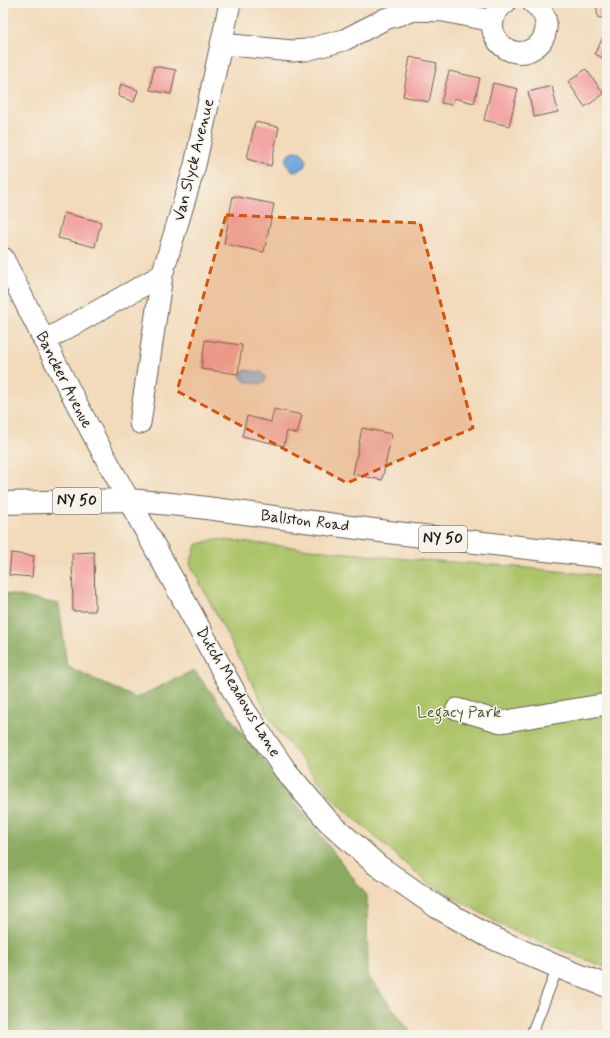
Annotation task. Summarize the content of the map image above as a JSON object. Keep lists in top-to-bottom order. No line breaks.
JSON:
{"streets":{"street":["Van Slyck Avenue","Bancker Avenue","NY 50","Ballston Road","Dutch Meadows Lane"]},"crossings":[["Bancker Avenue","Ballston Road"],["Bancker Avenue","Dutch Meadows Lane"],["Ballston Road","Dutch Meadows Lane"]],"parks":["Legacy Park"]}
